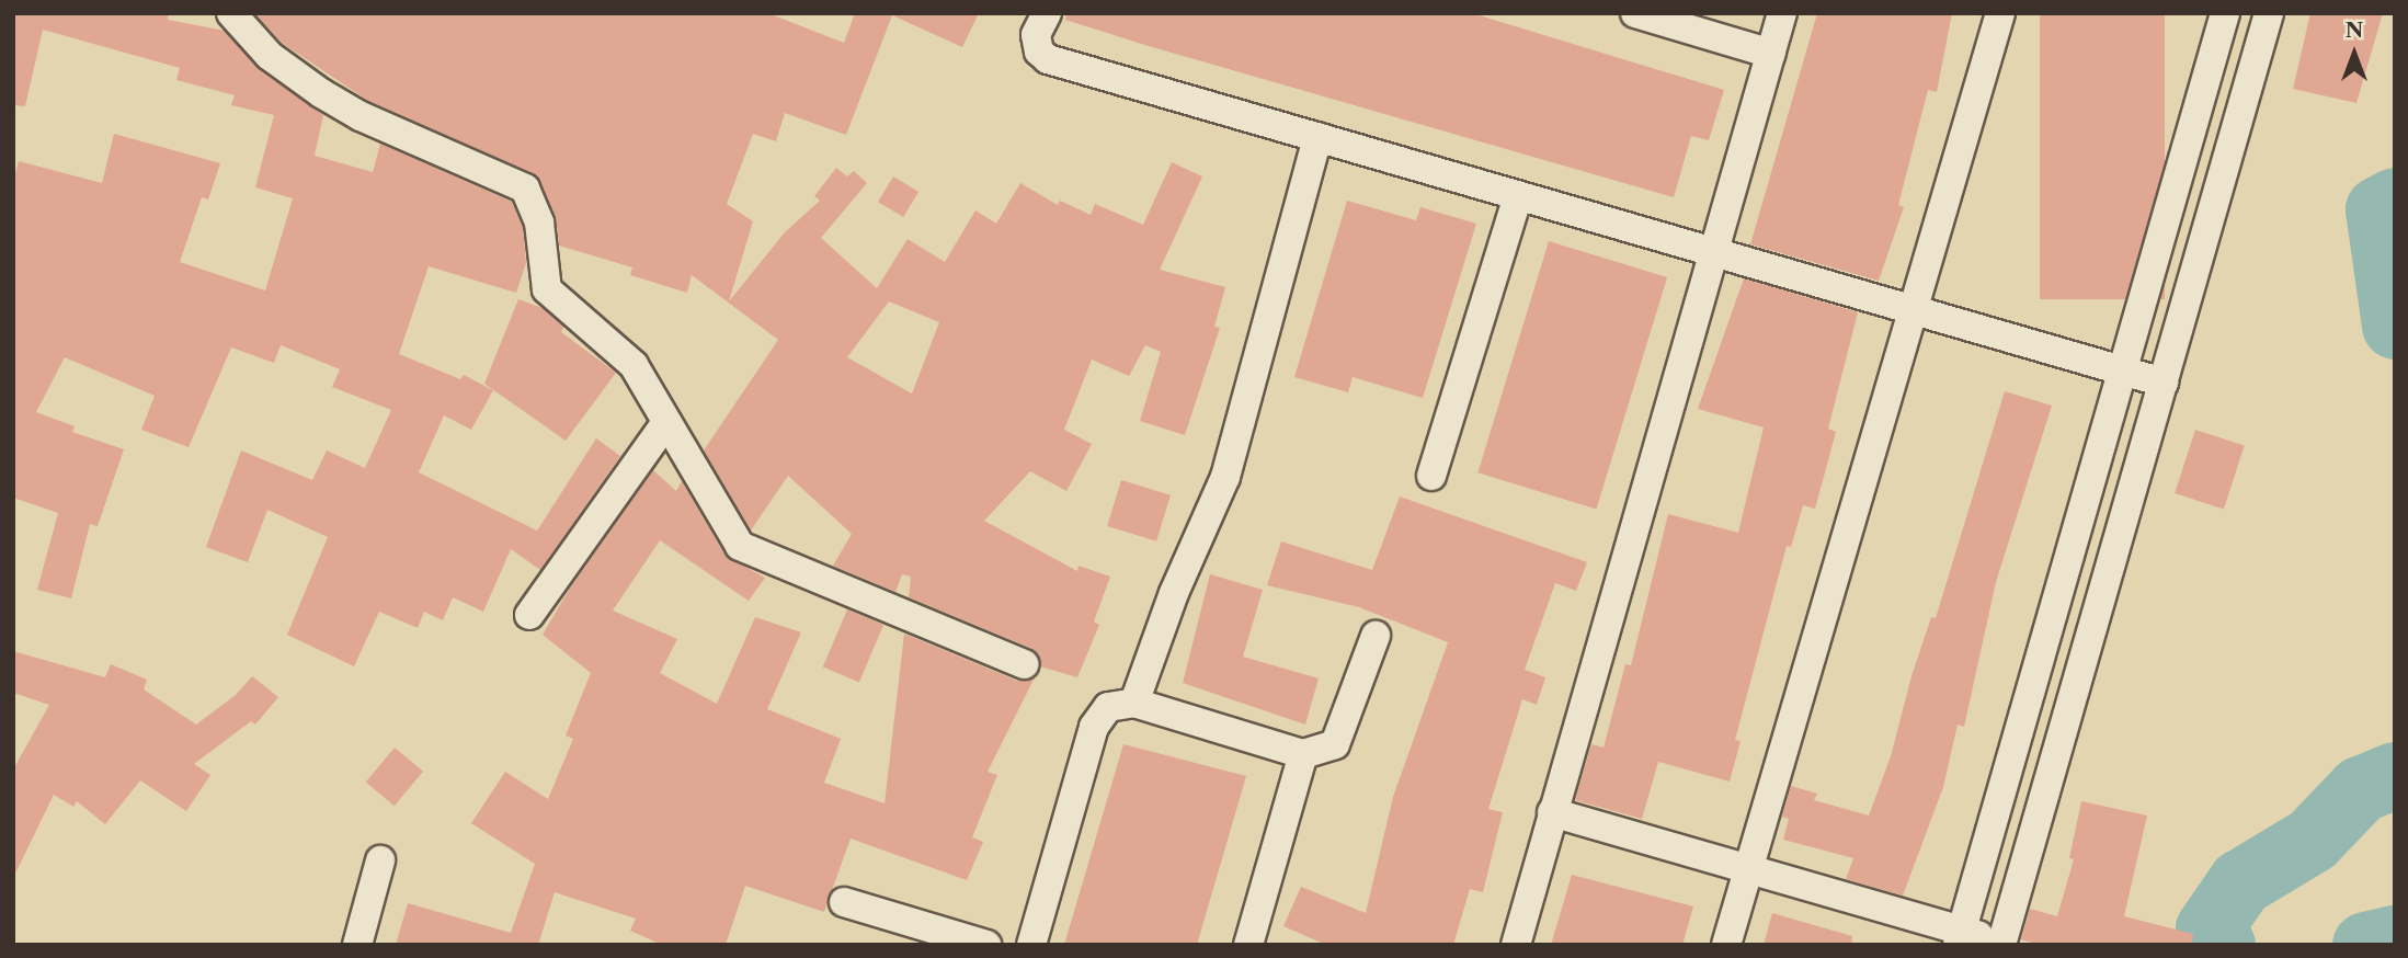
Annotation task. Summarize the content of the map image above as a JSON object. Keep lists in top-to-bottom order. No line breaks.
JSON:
{"north":"top"}
